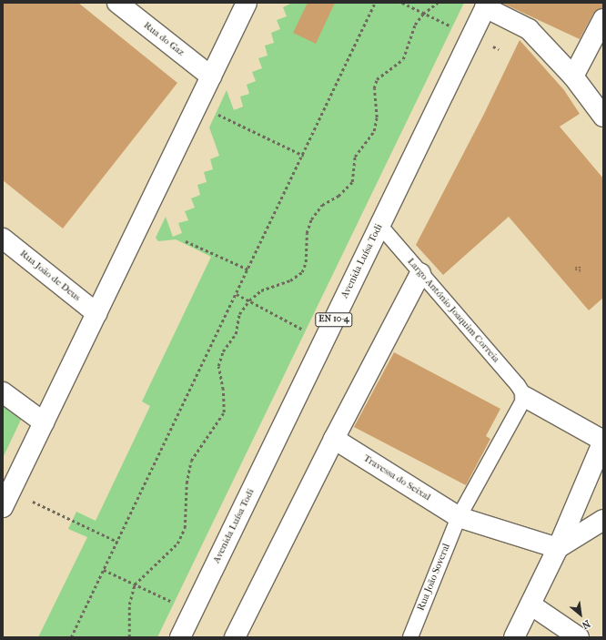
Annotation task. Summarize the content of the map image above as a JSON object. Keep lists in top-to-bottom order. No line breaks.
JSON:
{"streets":{"street":["Rua do Gaz","Avenida Luísa Todi","Rua João de Deus","Largo António Joaquim Correia","EN 10-4","Travessa do Seixal"],"lane":["Rua João Soveral"]},"crossings":[["Avenida Luísa Todi","Largo António Joaquim Correia"],["Travessa do Seixal","Rua João Soveral"]],"house_numbers":["13"],"north":"bottom right"}
